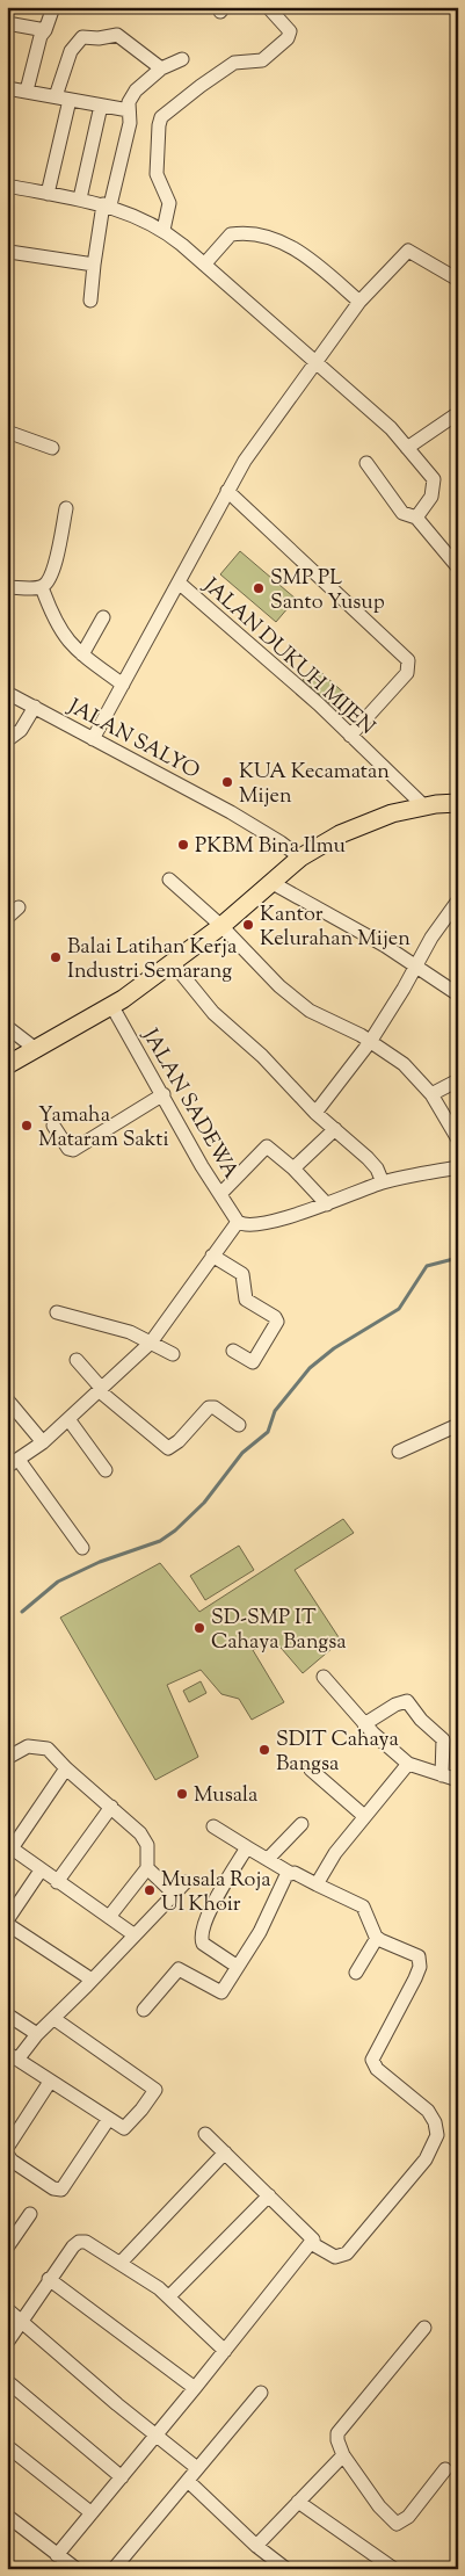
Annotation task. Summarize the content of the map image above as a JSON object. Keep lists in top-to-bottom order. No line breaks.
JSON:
{"streets":{"street":["JALAN DUKUH MIJEN","JALAN SALYO","JALAN SADEWA"]},"crossings":[["JALAN DUKUH MIJEN","JALAN SALYO"]],"places":["SMP PL Santo Yusup","KUA Kecamatan Mijen","PKBM Bina Ilmu","Kantor Kelurahan Mijen","Balai Latihan Kerja Industri Semarang","Yamaha Mataram Sakti","SD-SMP IT Cahaya Bangsa","SDIT Cahaya Bangsa","Musala","Musala Roja Ul Khoir"]}
